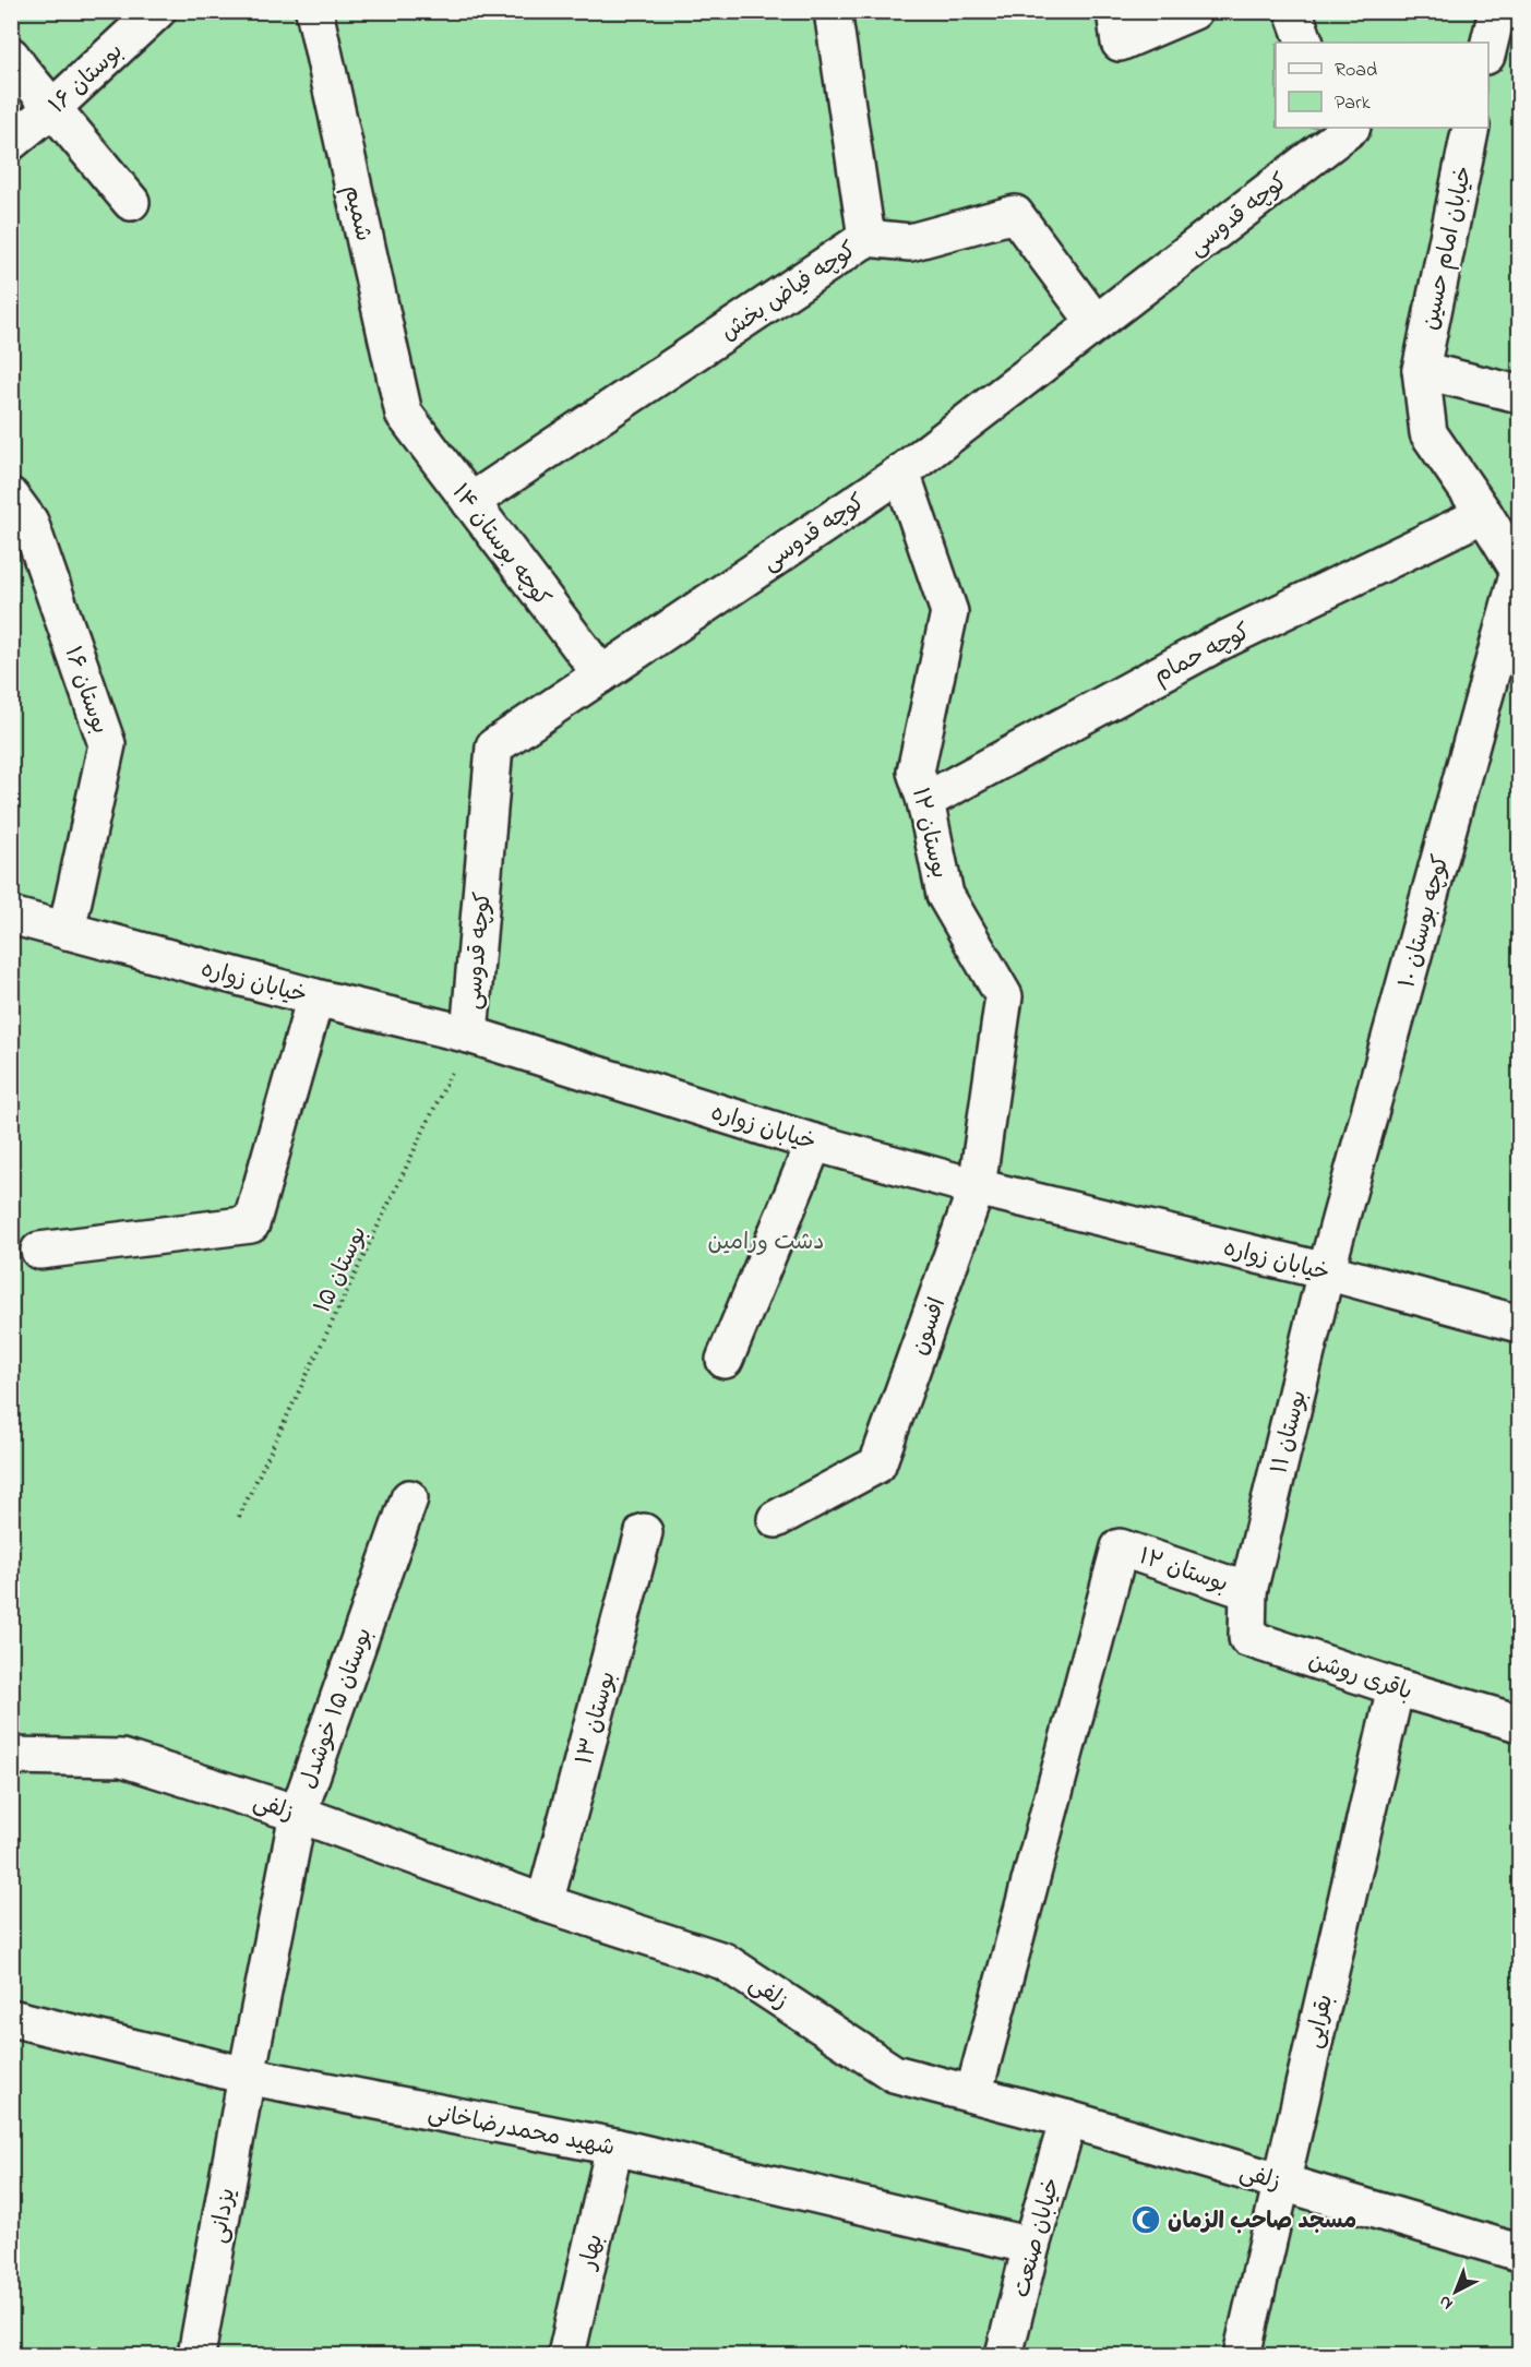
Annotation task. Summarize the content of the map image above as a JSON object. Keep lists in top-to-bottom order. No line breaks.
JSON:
{"streets":{"street":["بوستان ۱۶","شمیم","کوچه قدوسی","خیابان امام حسین","کوچه فیاض بخش","کوچه بوستان ۱۴","کوچه حمام","بوستان ۱۲","کوچه بوستان ۱۰","خیابان زواره","افسون","بوستان ۱۱","باقری روشن","بوستان ۱۵ خوشدل","بوستان ۱۳","زلفی","بقرایی","شهید محمدرضاخانی","یزدانی","خیابان صنعت","بهار"],"path":["بوستان ۱۵"]},"crossings":[["بوستان ۱۶","خیابان زواره"],["شمیم","کوچه بوستان ۱۴"],["کوچه قدوسی","کوچه فیاض بخش"],["کوچه قدوسی","کوچه بوستان ۱۴"],["کوچه قدوسی","بوستان ۱۲"],["کوچه قدوسی","خیابان زواره"],["کوچه قدوسی","بوستان ۱۵"],["خیابان امام حسین","کوچه بوستان ۱۰"],["کوچه فیاض بخش","کوچه بوستان ۱۴"],["کوچه حمام","بوستان ۱۲"],["کوچه حمام","کوچه بوستان ۱۰"],["بوستان ۱۲","خیابان زواره"],["بوستان ۱۲","افسون"],["بوستان ۱۲","بوستان ۱۱"],["بوستان ۱۲","باقری روشن"],["بوستان ۱۲","زلفی"],["کوچه بوستان ۱۰","خیابان زواره"],["کوچه بوستان ۱۰","بوستان ۱۱"],["خیابان زواره","بوستان ۱۵"],["خیابان زواره","افسون"],["خیابان زواره","بوستان ۱۱"],["بوستان ۱۱","باقری روشن"],["باقری روشن","بقرایی"],["بوستان ۱۵ خوشدل","زلفی"],["بوستان ۱۵ خوشدل","شهید محمدرضاخانی"],["بوستان ۱۵ خوشدل","یزدانی"],["بوستان ۱۳","زلفی"],["زلفی","بقرایی"],["زلفی","خیابان صنعت"],["شهید محمدرضاخانی","یزدانی"],["شهید محمدرضاخانی","خیابان صنعت"],["شهید محمدرضاخانی","بهار"]],"parks":["دشت ورامین"],"places":{"mosque":["مسجد صاحب الزمان"]},"legend":["Road","Park"],"north":"bottom left"}
